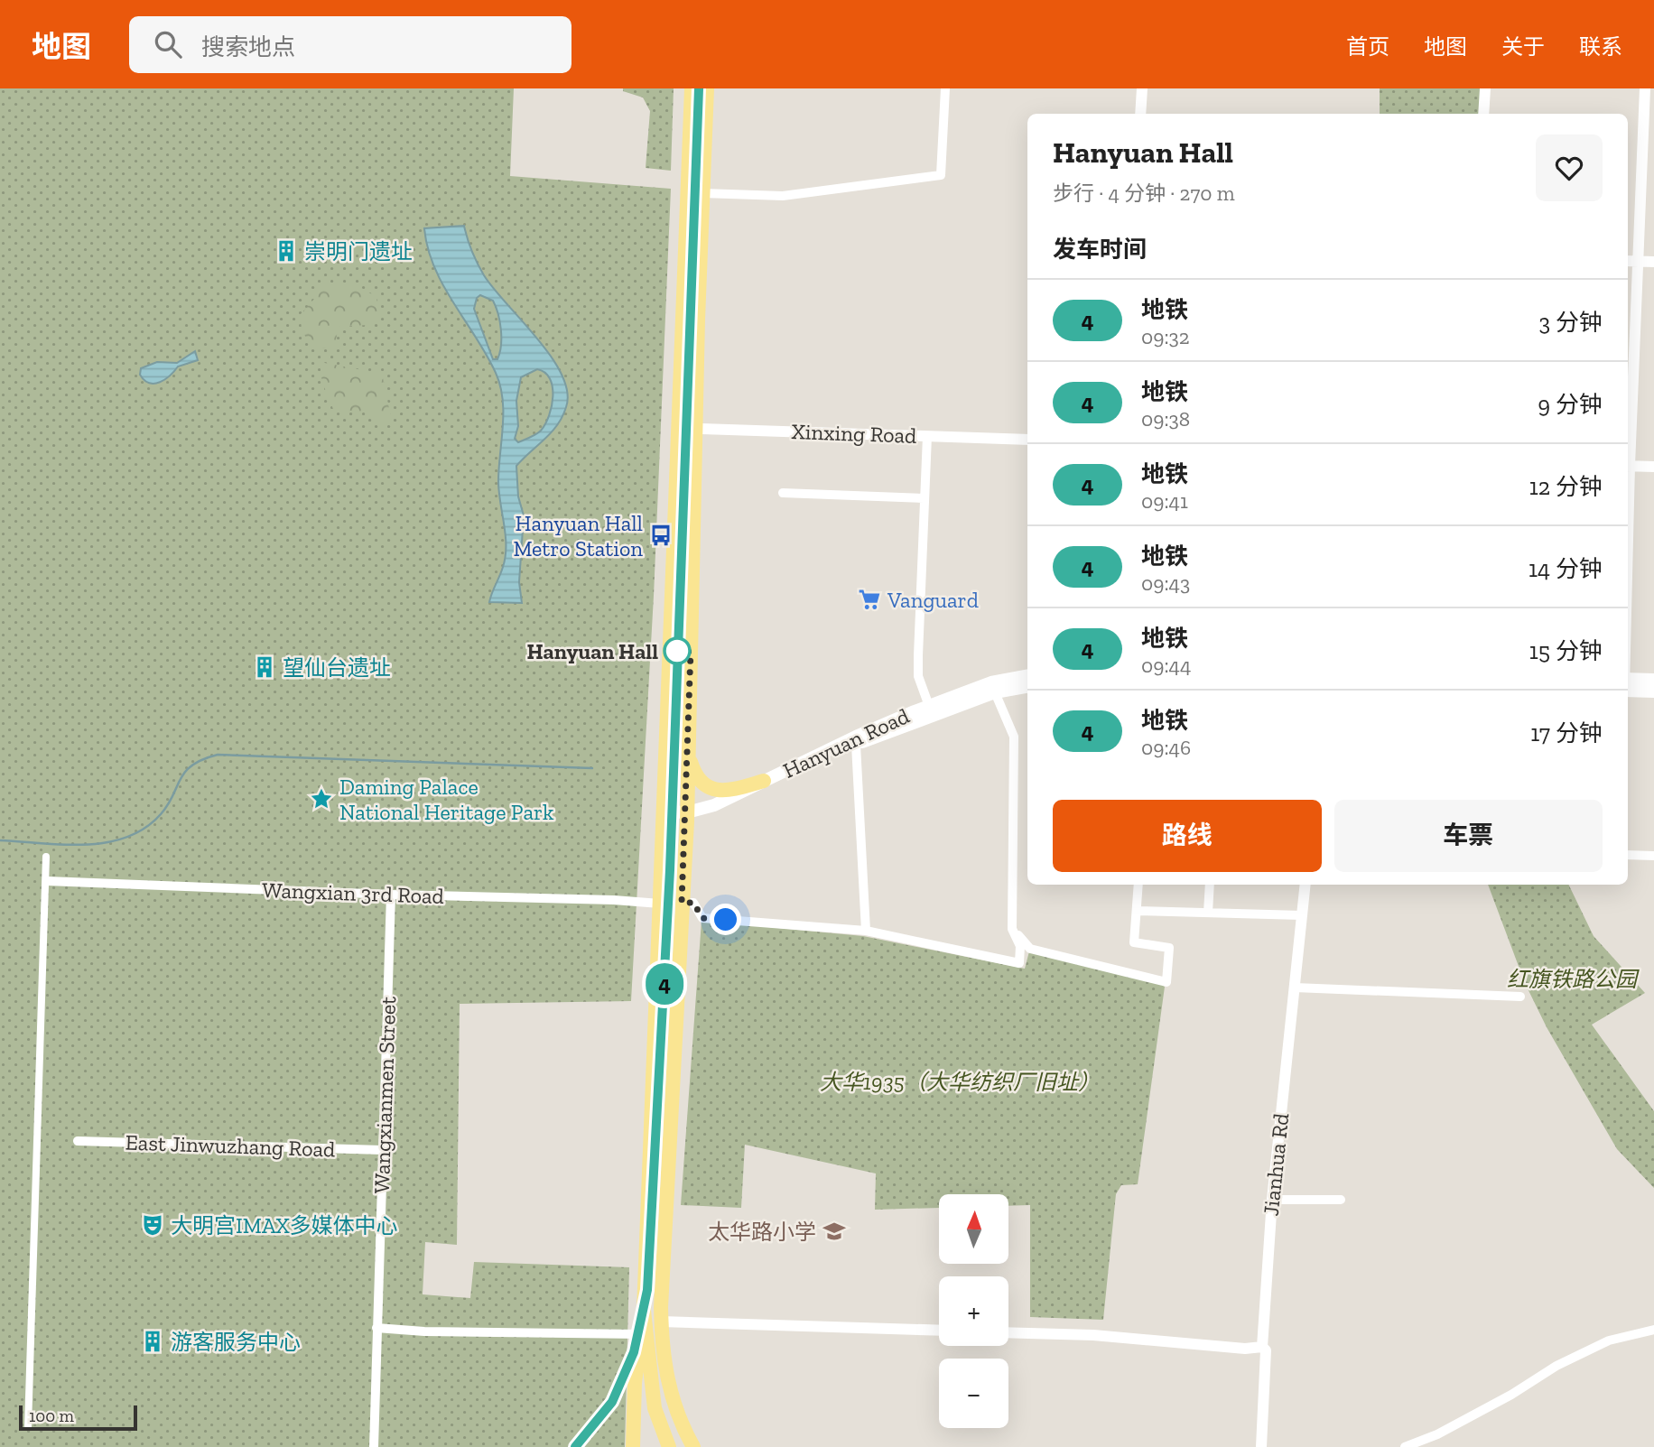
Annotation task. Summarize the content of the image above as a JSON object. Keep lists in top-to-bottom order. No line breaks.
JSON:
{"streets":{"main road":["Hanyuan Road"],"street":["Xinxing Road","Wangxian 3rd Road","Wangxianmen Street","East Jinwuzhang Road","Jianhua Rd"]},"crossings":[["Wangxian 3rd Road","Wangxianmen Street"],["Wangxianmen Street","East Jinwuzhang Road"]],"parks":["红旗铁路公园","大华1935（大华纺织厂旧址）"],"places":{"building":["崇明门遗址","望仙台遗址","游客服务中心"],"bus stop":["Hanyuan Hall Metro Station"],"supermarket":["Vanguard"],"other":["Hanyuan Hall"],"place":["Daming Palace National Heritage Park"],"theatre":["大明宫IMAX多媒体中心"],"school or university":["太华路小学"]},"lines":["metro line 4"],"scale_bar":"100 m","north":"top","page":{"header":"地图","search":"搜索地点","nav":["首页","地图","关于","联系"],"on_map":"4","heading":[["Hanyuan Hall","步行 · 4 分钟 · 270 m"],"发车时间"],"list":[{"mark":"4","name":"地铁","note":"09:32","value":"3 分钟"},{"mark":"4","name":"地铁","note":"09:38","value":"9 分钟"},{"mark":"4","name":"地铁","note":"09:41","value":"12 分钟"},{"mark":"4","name":"地铁","note":"09:43","value":"14 分钟"},{"mark":"4","name":"地铁","note":"09:44","value":"15 分钟"},{"mark":"4","name":"地铁","note":"09:46","value":"17 分钟"}],"buttons":["路线","车票"],"map_buttons":["+","−"],"scale":"100 m"}}
